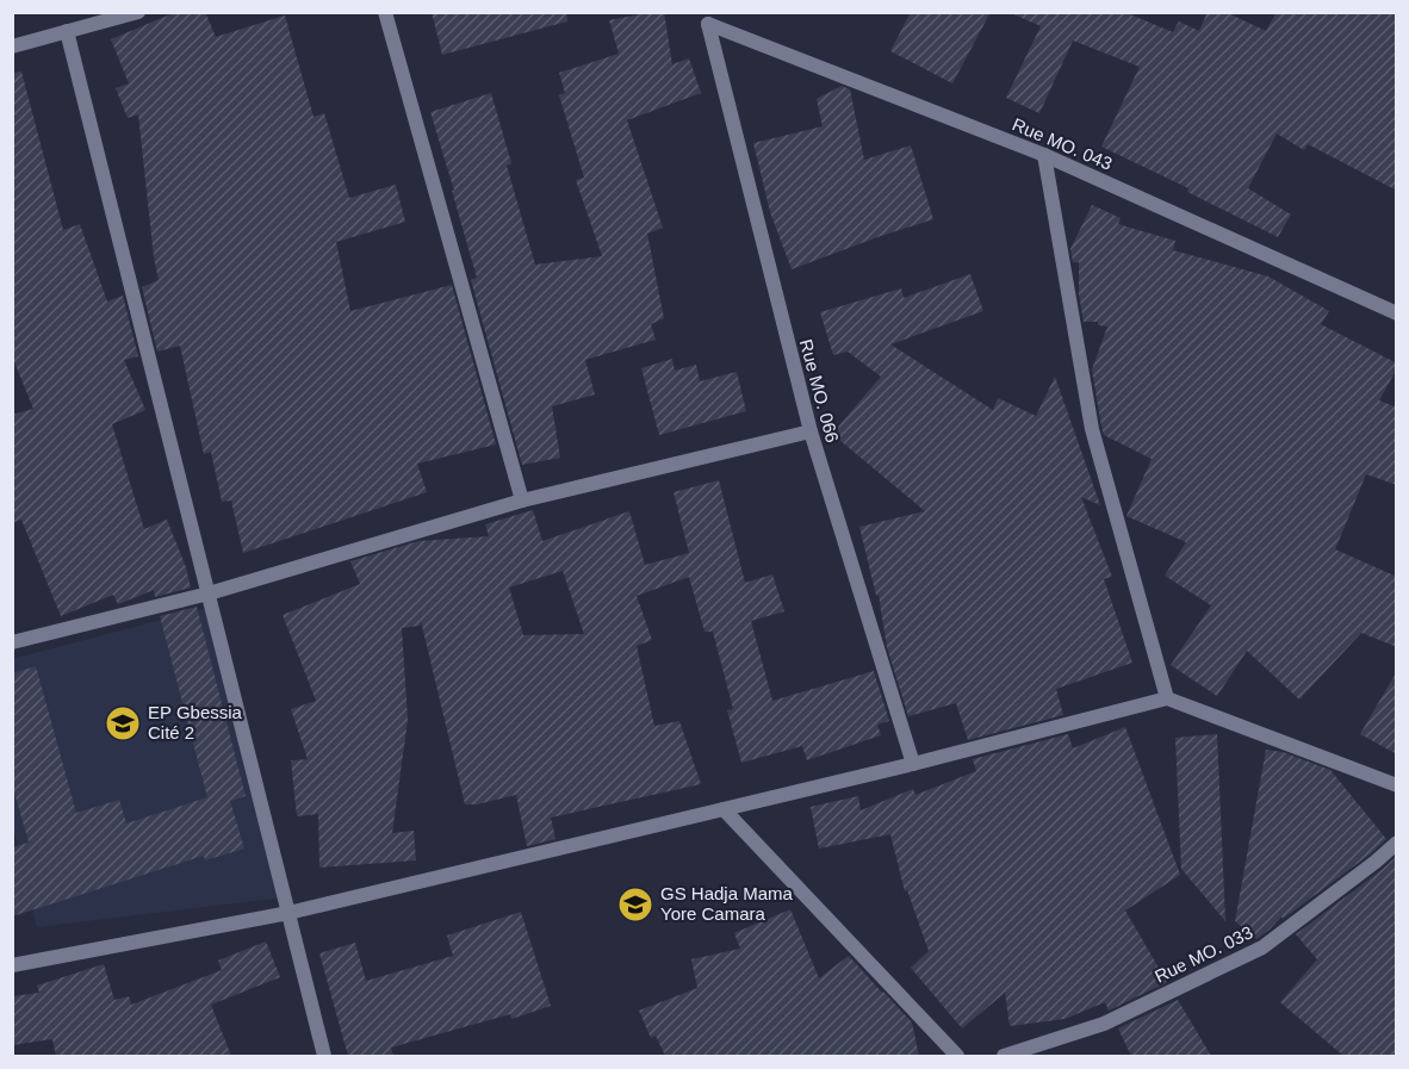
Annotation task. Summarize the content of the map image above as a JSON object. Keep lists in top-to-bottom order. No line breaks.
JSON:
{"streets":{"street":["Rue MO. 043","Rue MO. 066","Rue MO. 033"]},"crossings":[["Rue MO. 043","Rue MO. 066"]],"places":{"school or university":["EP Gbessia Cité 2","GS Hadja Mama Yore Camara"]}}
